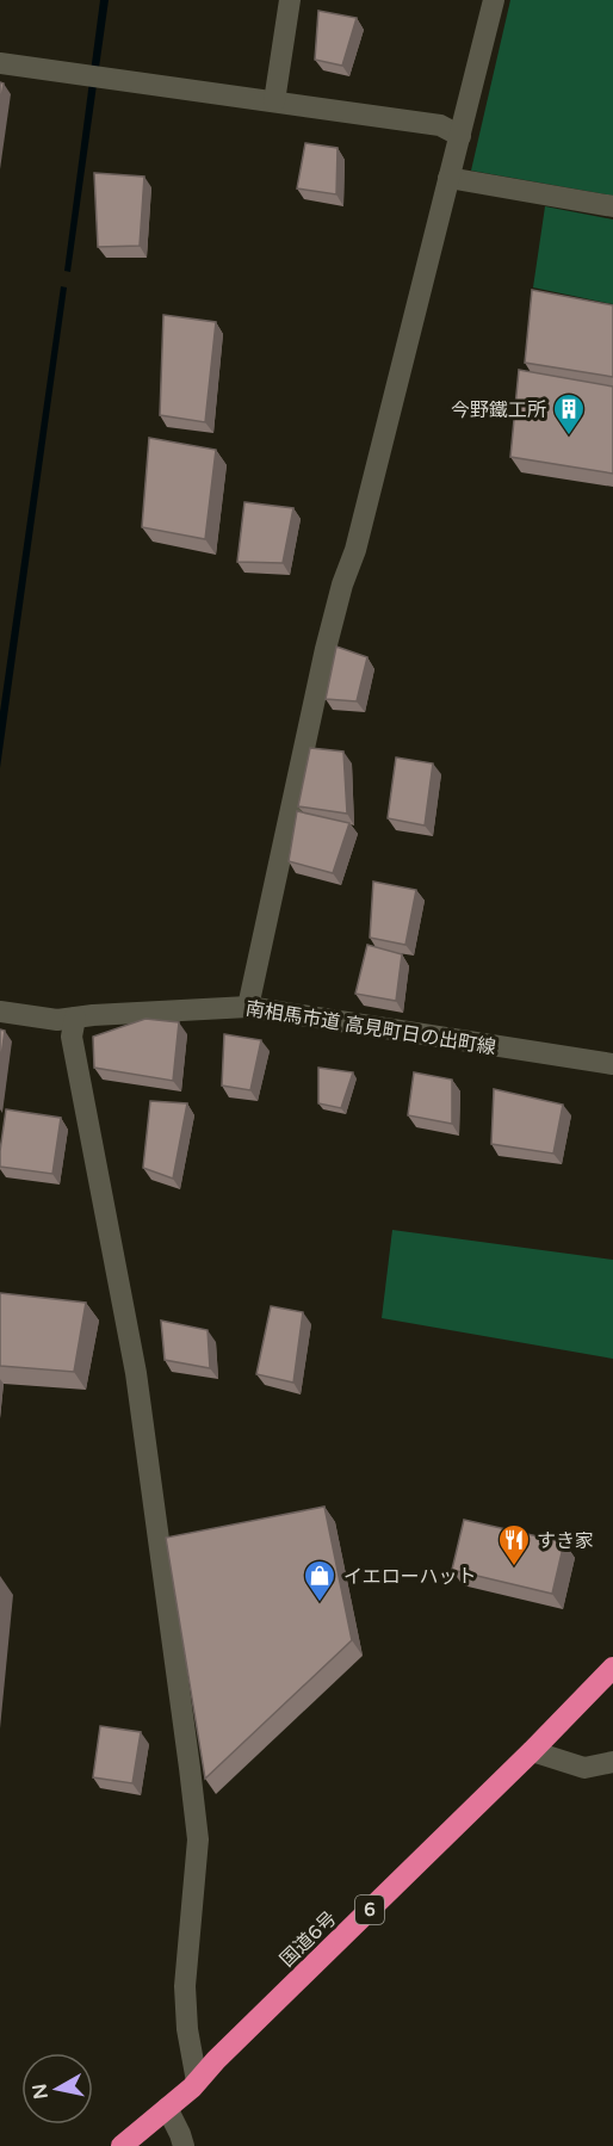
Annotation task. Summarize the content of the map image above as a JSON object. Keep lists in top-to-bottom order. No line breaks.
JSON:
{"streets":{"highway":["6","国道6号"],"street":["南相馬市道 高見町日の出町線"]},"places":{"building":["今野鐵工所"],"restaurant":["すき家"],"shop":["イエローハット"]},"north":"left"}
